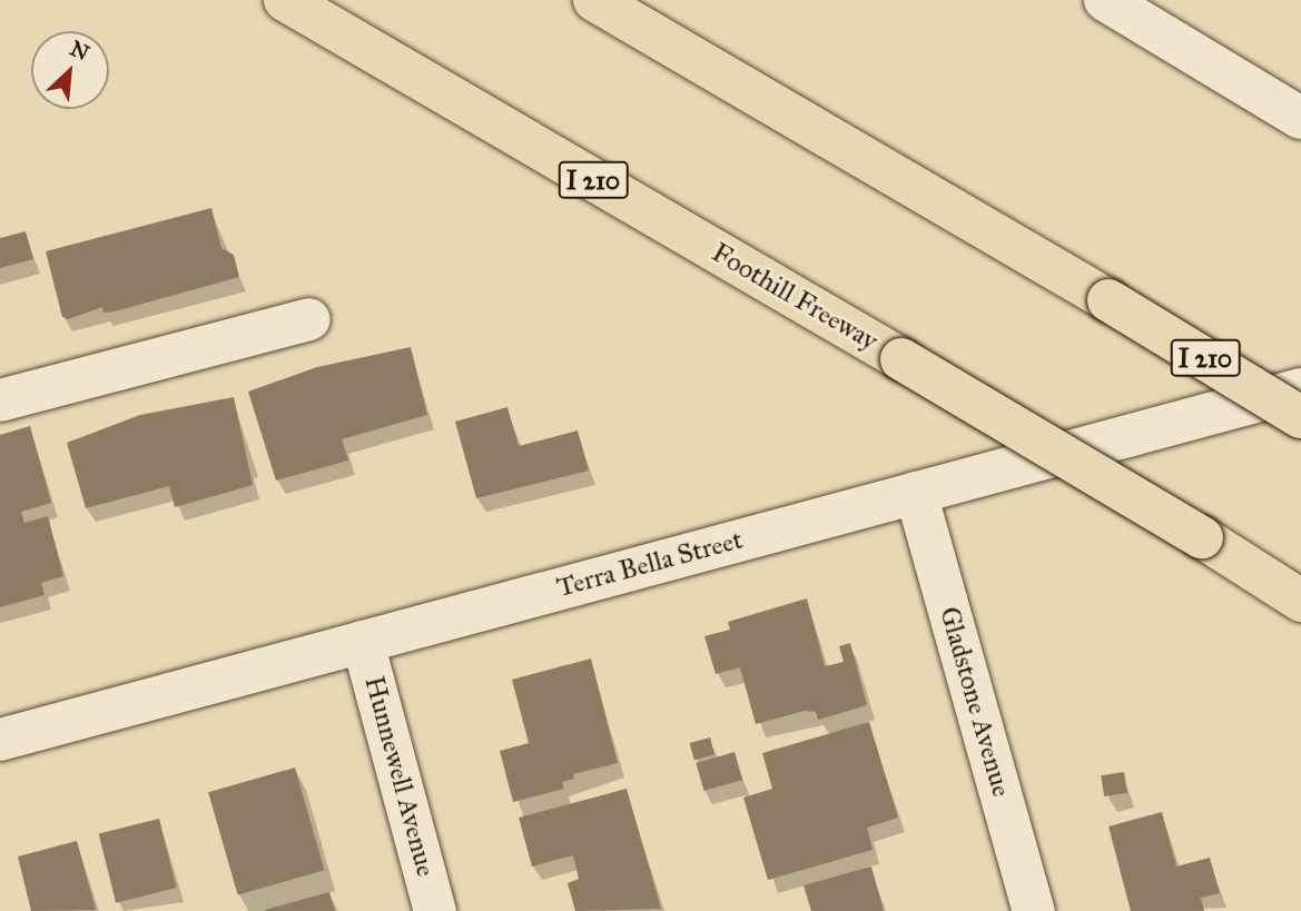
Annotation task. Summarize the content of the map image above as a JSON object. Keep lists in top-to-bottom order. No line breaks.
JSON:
{"streets":{"highway":["I 210","Foothill Freeway"],"street":["Terra Bella Street","Gladstone Avenue","Hunnewell Avenue"]},"crossings":[["Terra Bella Street","Gladstone Avenue"],["Terra Bella Street","Hunnewell Avenue"]],"north":"top right"}
